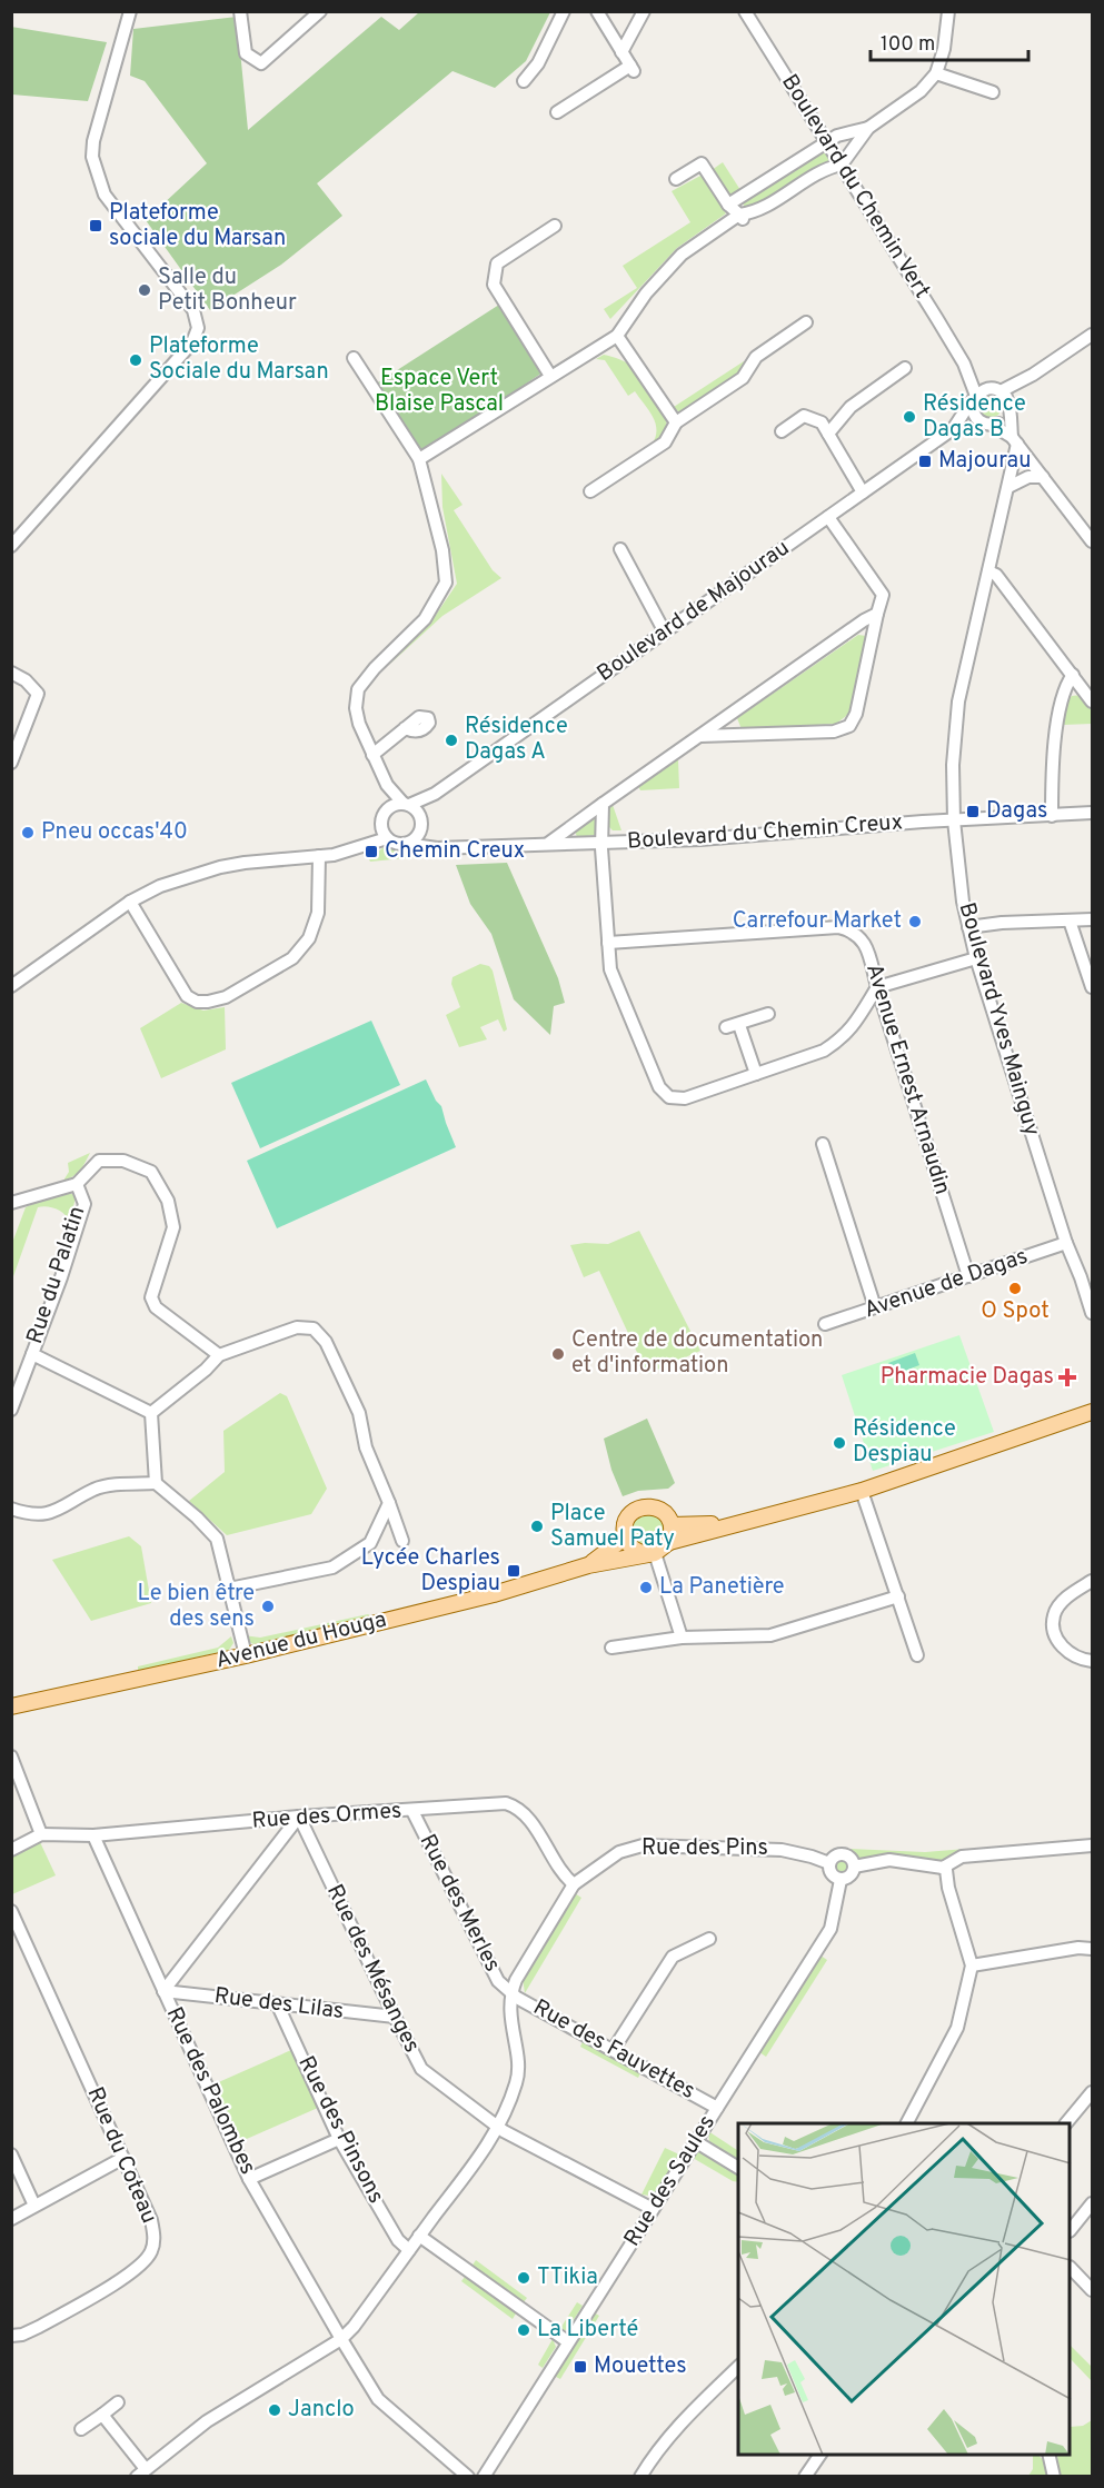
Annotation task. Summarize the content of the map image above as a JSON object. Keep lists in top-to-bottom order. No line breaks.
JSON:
{"streets":{"main road":["Avenue du Houga"],"street":["Boulevard du Chemin Vert","Boulevard de Majourau","Boulevard du Chemin Creux","Boulevard Yves Mainguy","Avenue Ernest Arnaudin","Rue du Palatin","Avenue de Dagas","Rue des Ormes","Rue des Pins","Rue des Merles","Rue des Mésanges","Rue des Lilas","Rue des Fauvettes","Rue des Palombes","Rue des Pinsons","Rue du Coteau","Rue des Saules"]},"crossings":[["Boulevard du Chemin Vert","Boulevard de Majourau"],["Boulevard de Majourau","Boulevard du Chemin Creux"],["Boulevard du Chemin Creux","Boulevard Yves Mainguy"],["Boulevard Yves Mainguy","Avenue de Dagas"],["Avenue Ernest Arnaudin","Avenue de Dagas"],["Rue des Ormes","Rue des Pins"],["Rue des Ormes","Rue des Merles"],["Rue des Ormes","Rue des Mésanges"],["Rue des Ormes","Rue des Palombes"],["Rue des Pins","Rue des Merles"],["Rue des Pins","Rue des Mésanges"],["Rue des Pins","Rue des Fauvettes"],["Rue des Pins","Rue des Palombes"],["Rue des Pins","Rue des Pinsons"],["Rue des Pins","Rue des Saules"],["Rue des Merles","Rue des Fauvettes"],["Rue des Mésanges","Rue des Lilas"],["Rue des Mésanges","Rue des Saules"],["Rue des Lilas","Rue des Palombes"],["Rue des Lilas","Rue des Pinsons"],["Rue des Fauvettes","Rue des Saules"]],"parks":["Espace Vert Blaise Pascal"],"places":{"transit":["Plateforme sociale du Marsan","Majourau","Dagas","Chemin Creux","Lycée Charles Despiau","Mouettes"],"other":["Salle du Petit Bonheur","Plateforme Sociale du Marsan","Résidence Dagas B","Résidence Dagas A","Pneu occas'40","Carrefour Market","O Spot","Centre de documentation et d'information","Résidence Despiau","Place Samuel Paty","La Panetière","Le bien être des sens","TTikia","La Liberté","Janclo"],"health":["Pharmacie Dagas"]},"scale_bar":"100 m"}
